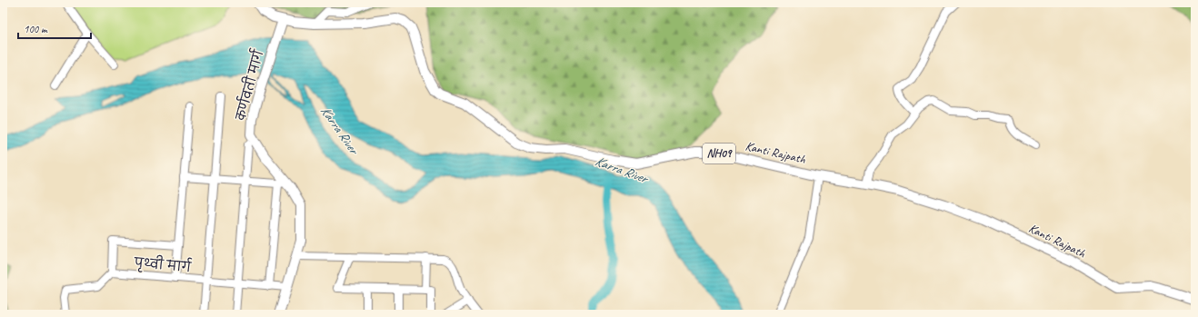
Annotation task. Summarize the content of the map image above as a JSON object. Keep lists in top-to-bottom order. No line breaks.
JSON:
{"streets":{"main road":["कर्णवती मार्ग","Kanti Rajpath","NH09"],"street":["पृथ्वी मार्ग"]},"crossings":[["कर्णवती मार्ग","Kanti Rajpath"],["कर्णवती मार्ग","NH09"],["कर्णवती मार्ग","पृथ्वी मार्ग"],["Kanti Rajpath","NH09"]],"water":["Karra River"],"scale_bar":"100 m"}
